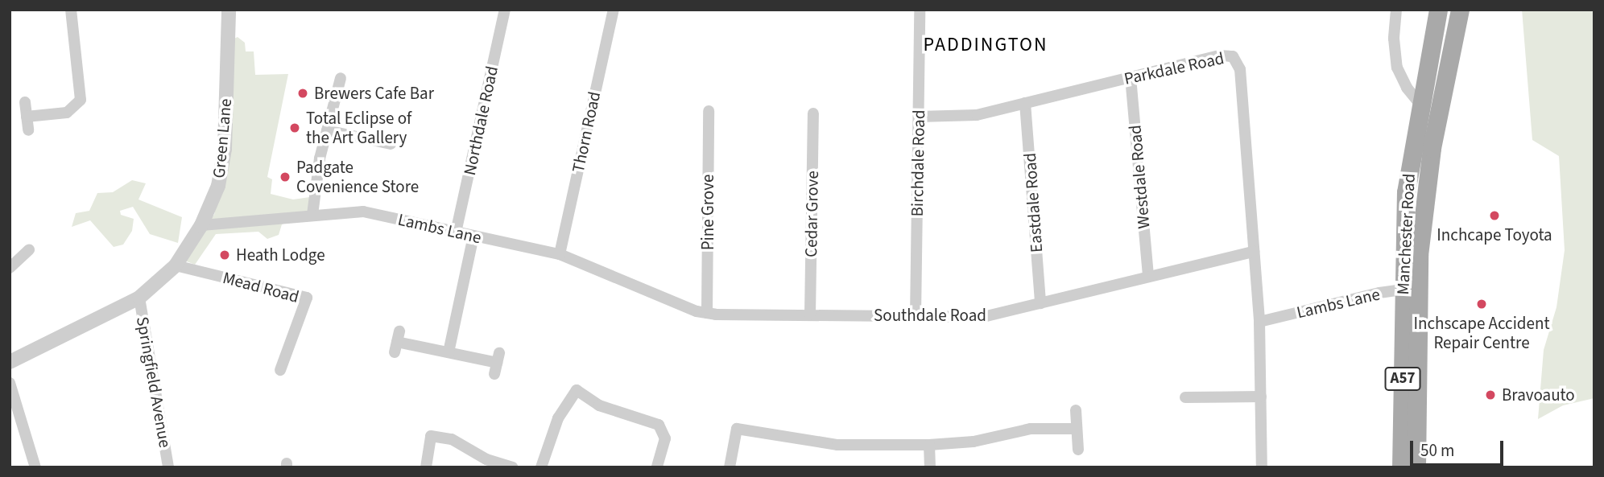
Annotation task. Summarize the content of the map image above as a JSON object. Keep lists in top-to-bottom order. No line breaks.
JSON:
{"streets":{"main road":["Manchester Road","A57"],"street":["Parkdale Road","Northdale Road","Thorn Road","Green Lane","Birchdale Road","Westdale Road","Eastdale Road","Pine Grove","Cedar Grove","Lambs Lane","Mead Road","Southdale Road","Springfield Avenue"]},"crossings":[["Parkdale Road","Birchdale Road"],["Parkdale Road","Westdale Road"],["Parkdale Road","Eastdale Road"],["Parkdale Road","Lambs Lane"],["Parkdale Road","Southdale Road"],["Northdale Road","Lambs Lane"],["Thorn Road","Lambs Lane"],["Green Lane","Lambs Lane"],["Green Lane","Mead Road"],["Green Lane","Springfield Avenue"],["Birchdale Road","Southdale Road"],["Westdale Road","Southdale Road"],["Eastdale Road","Southdale Road"],["Pine Grove","Southdale Road"],["Cedar Grove","Southdale Road"],["Lambs Lane","Manchester Road"],["Lambs Lane","Southdale Road"],["Manchester Road","A57"]],"districts":["PADDINGTON"],"places":["Brewers Cafe Bar","Total Eclipse of the Art Gallery","Padgate Covenience Store","Inchcape Toyota","Heath Lodge","Inchscape Accident Repair Centre","Bravoauto"],"scale_bar":"50 m"}
